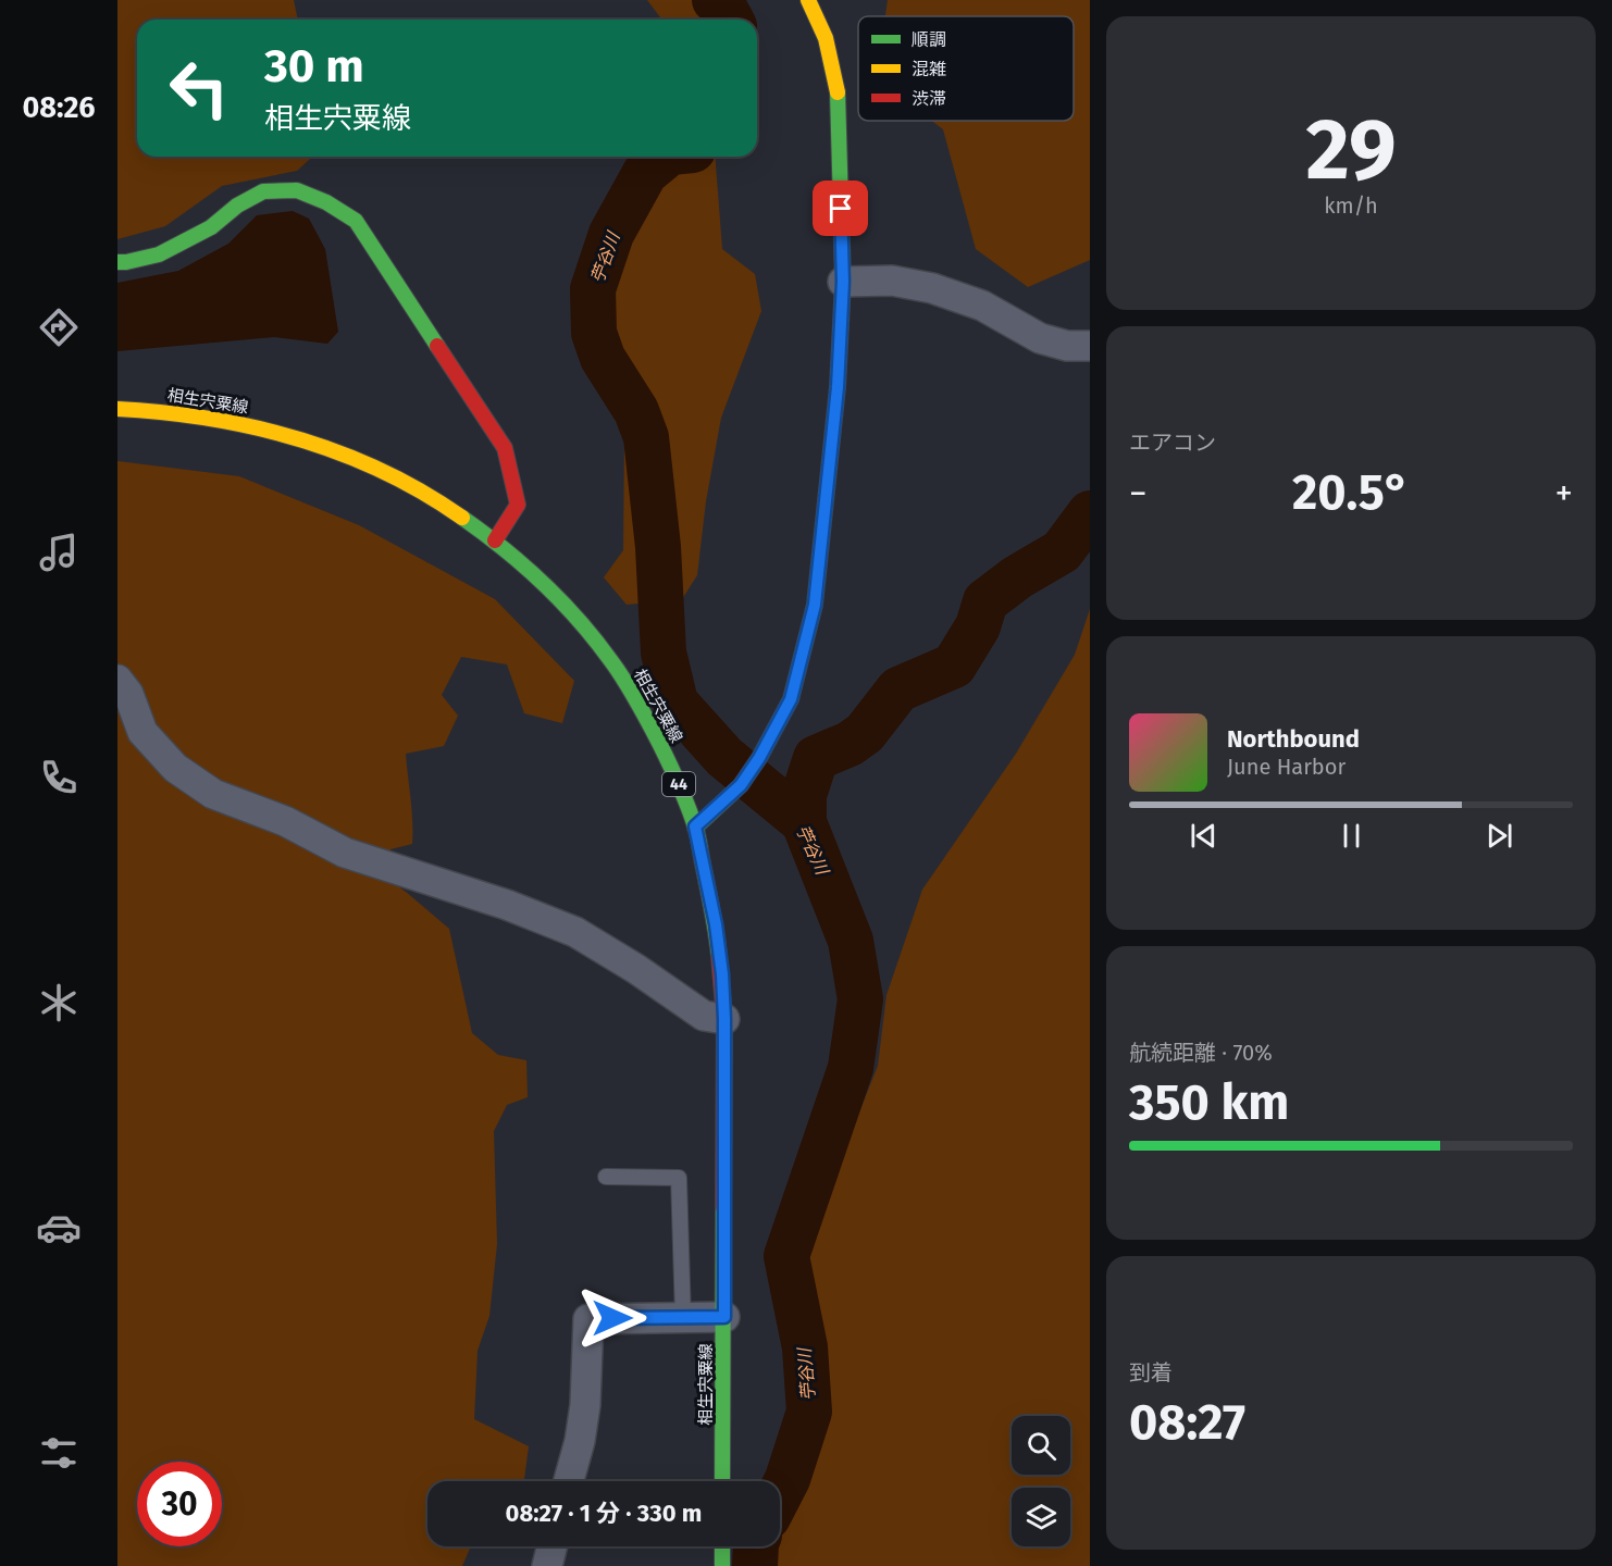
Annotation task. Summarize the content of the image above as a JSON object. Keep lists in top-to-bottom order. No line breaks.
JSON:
{"streets":{"street":["相生宍粟線","44"]},"water":["苧谷川"],"legend":["順調","混雑","渋滞"],"page":{"tabs":"08:26","tile":[["29","km/h"],"エアコン",["航続距離 · 70%","350 km"],["到着","08:27"]],"turn":["30 m","相生宍粟線"],"heat":["−","20.5°","+"],"song":["Northbound","June Harbor"],"limit":"30","trip":"08:27 · 1 分 · 330 m"}}
